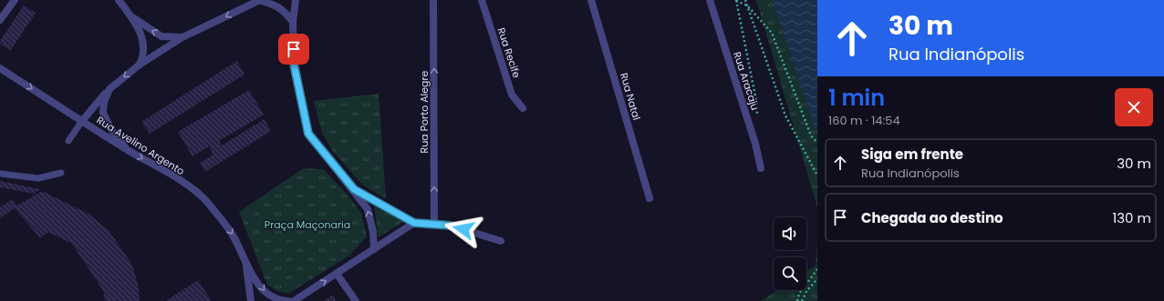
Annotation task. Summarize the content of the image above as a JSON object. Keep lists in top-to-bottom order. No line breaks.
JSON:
{"streets":{"street":["Rua Recife","Rua Aracaju","Rua Natal","Rua Porto Alegre","Rua Avelino Argento"]},"one_way":["Rua Porto Alegre","Rua Avelino Argento"],"parks":["Praça Maçonaria"],"page":{"turn":["30 m","Rua Indianópolis"],"heading":["1 min","160 m · 14:54"],"list":[{"name":"Siga em frente","note":"Rua Indianópolis","value":"30 m"},{"name":"Chegada ao destino","value":"130 m"}]}}
